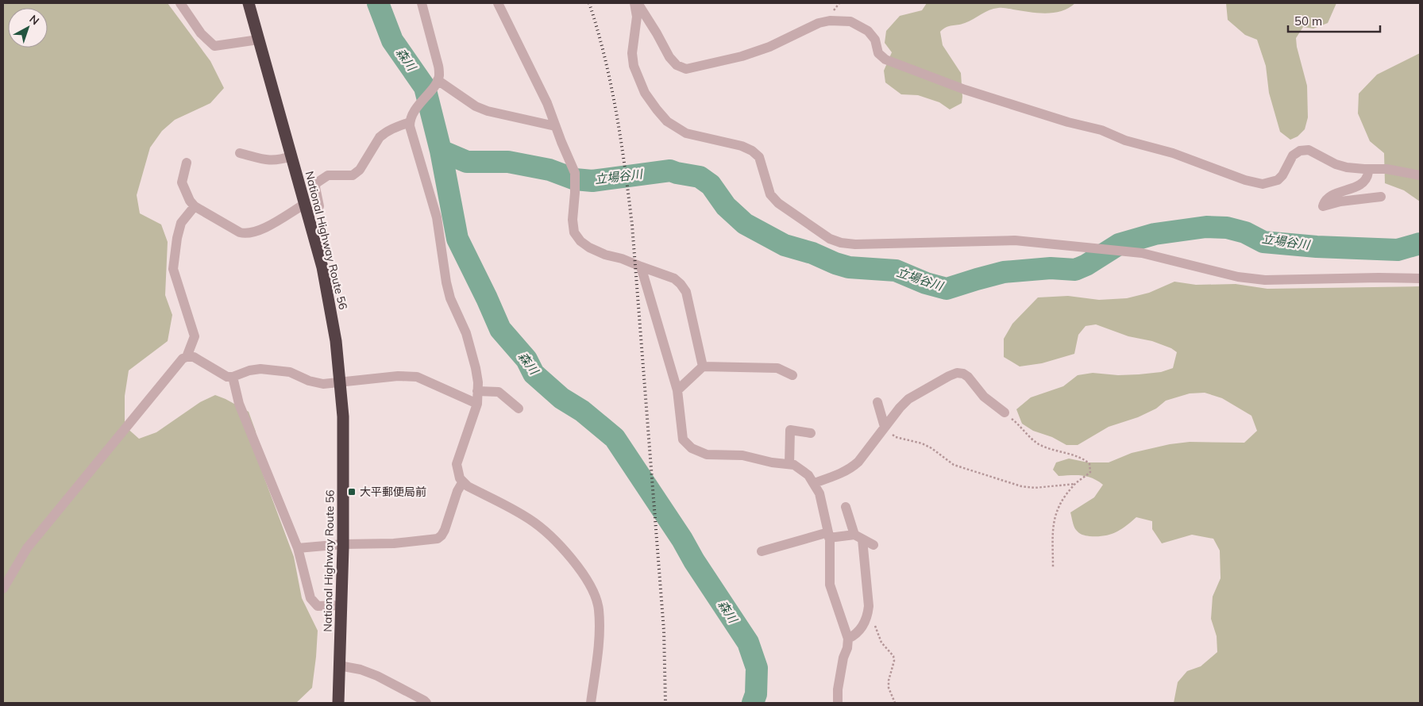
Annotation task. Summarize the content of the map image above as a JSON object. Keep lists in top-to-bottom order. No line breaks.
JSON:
{"streets":{"highway":["National Highway Route 56"]},"water":["森川","立場谷川"],"places":{"transit":["大平郵便局前"]},"scale_bar":"50 m","north":"top right"}
